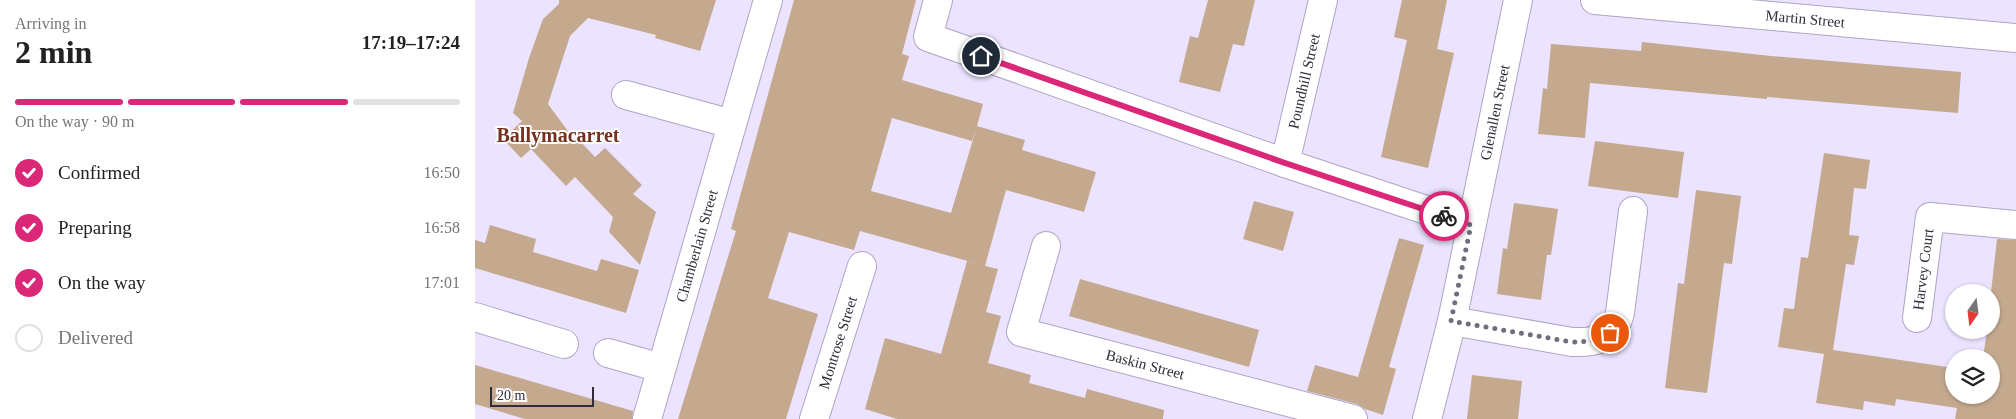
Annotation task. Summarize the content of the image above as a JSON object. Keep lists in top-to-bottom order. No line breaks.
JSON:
{"streets":{"street":["Martin Street","Poundhill Street","Glenallen Street","Chamberlain Street","Harvey Court","Montrose Street","Baskin Street"]},"districts":["Ballymacarret"],"scale_bar":"20 m","north":"bottom","page":{"heading":["2 min","Arriving in","17:19–17:24"],"bar":"On the way · 90 m","list":[["Confirmed","16:50"],["Preparing","16:58"],["On the way","17:01"],"Delivered"],"scale":"20 m"}}
